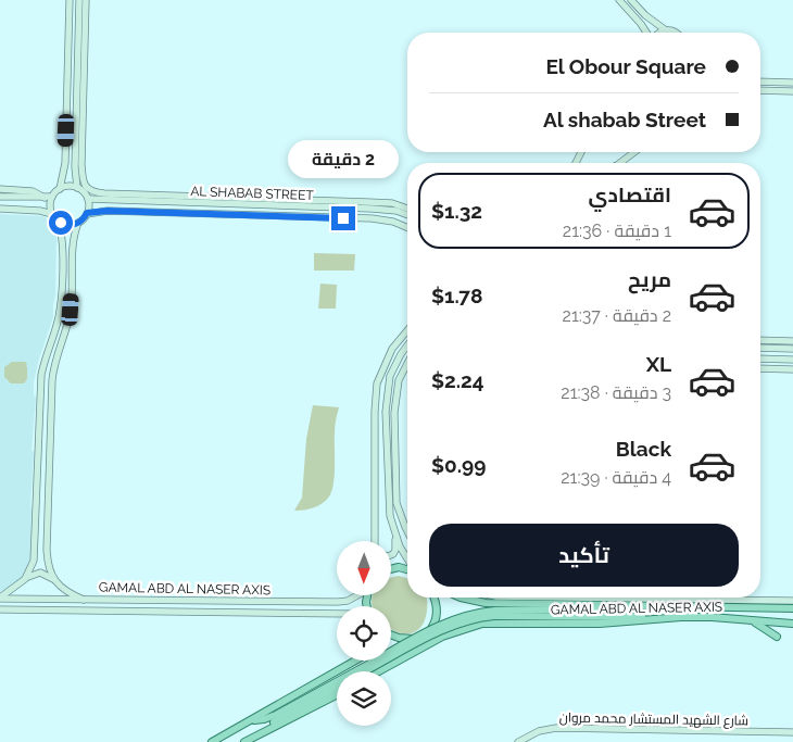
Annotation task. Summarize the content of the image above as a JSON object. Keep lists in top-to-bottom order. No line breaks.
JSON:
{"streets":{"main road":["AL SHABAB STREET","GAMAL ABD AL NASER AXIS","شارع الشهيد المستشار محمد مروان"]},"north":"bottom","page":{"banner":["El Obour Square","Al shabab Street"],"bubble":"2 دقيقة","list":[{"name":"اقتصادي","note":"1 دقيقة · 21:36","value":"$1.32"},{"name":"مريح","note":"2 دقيقة · 21:37","value":"$1.78"},{"name":"XL","note":"3 دقيقة · 21:38","value":"$2.24"},{"name":"Black","note":"4 دقيقة · 21:39","value":"$0.99"}],"buttons":"تأكيد"}}
